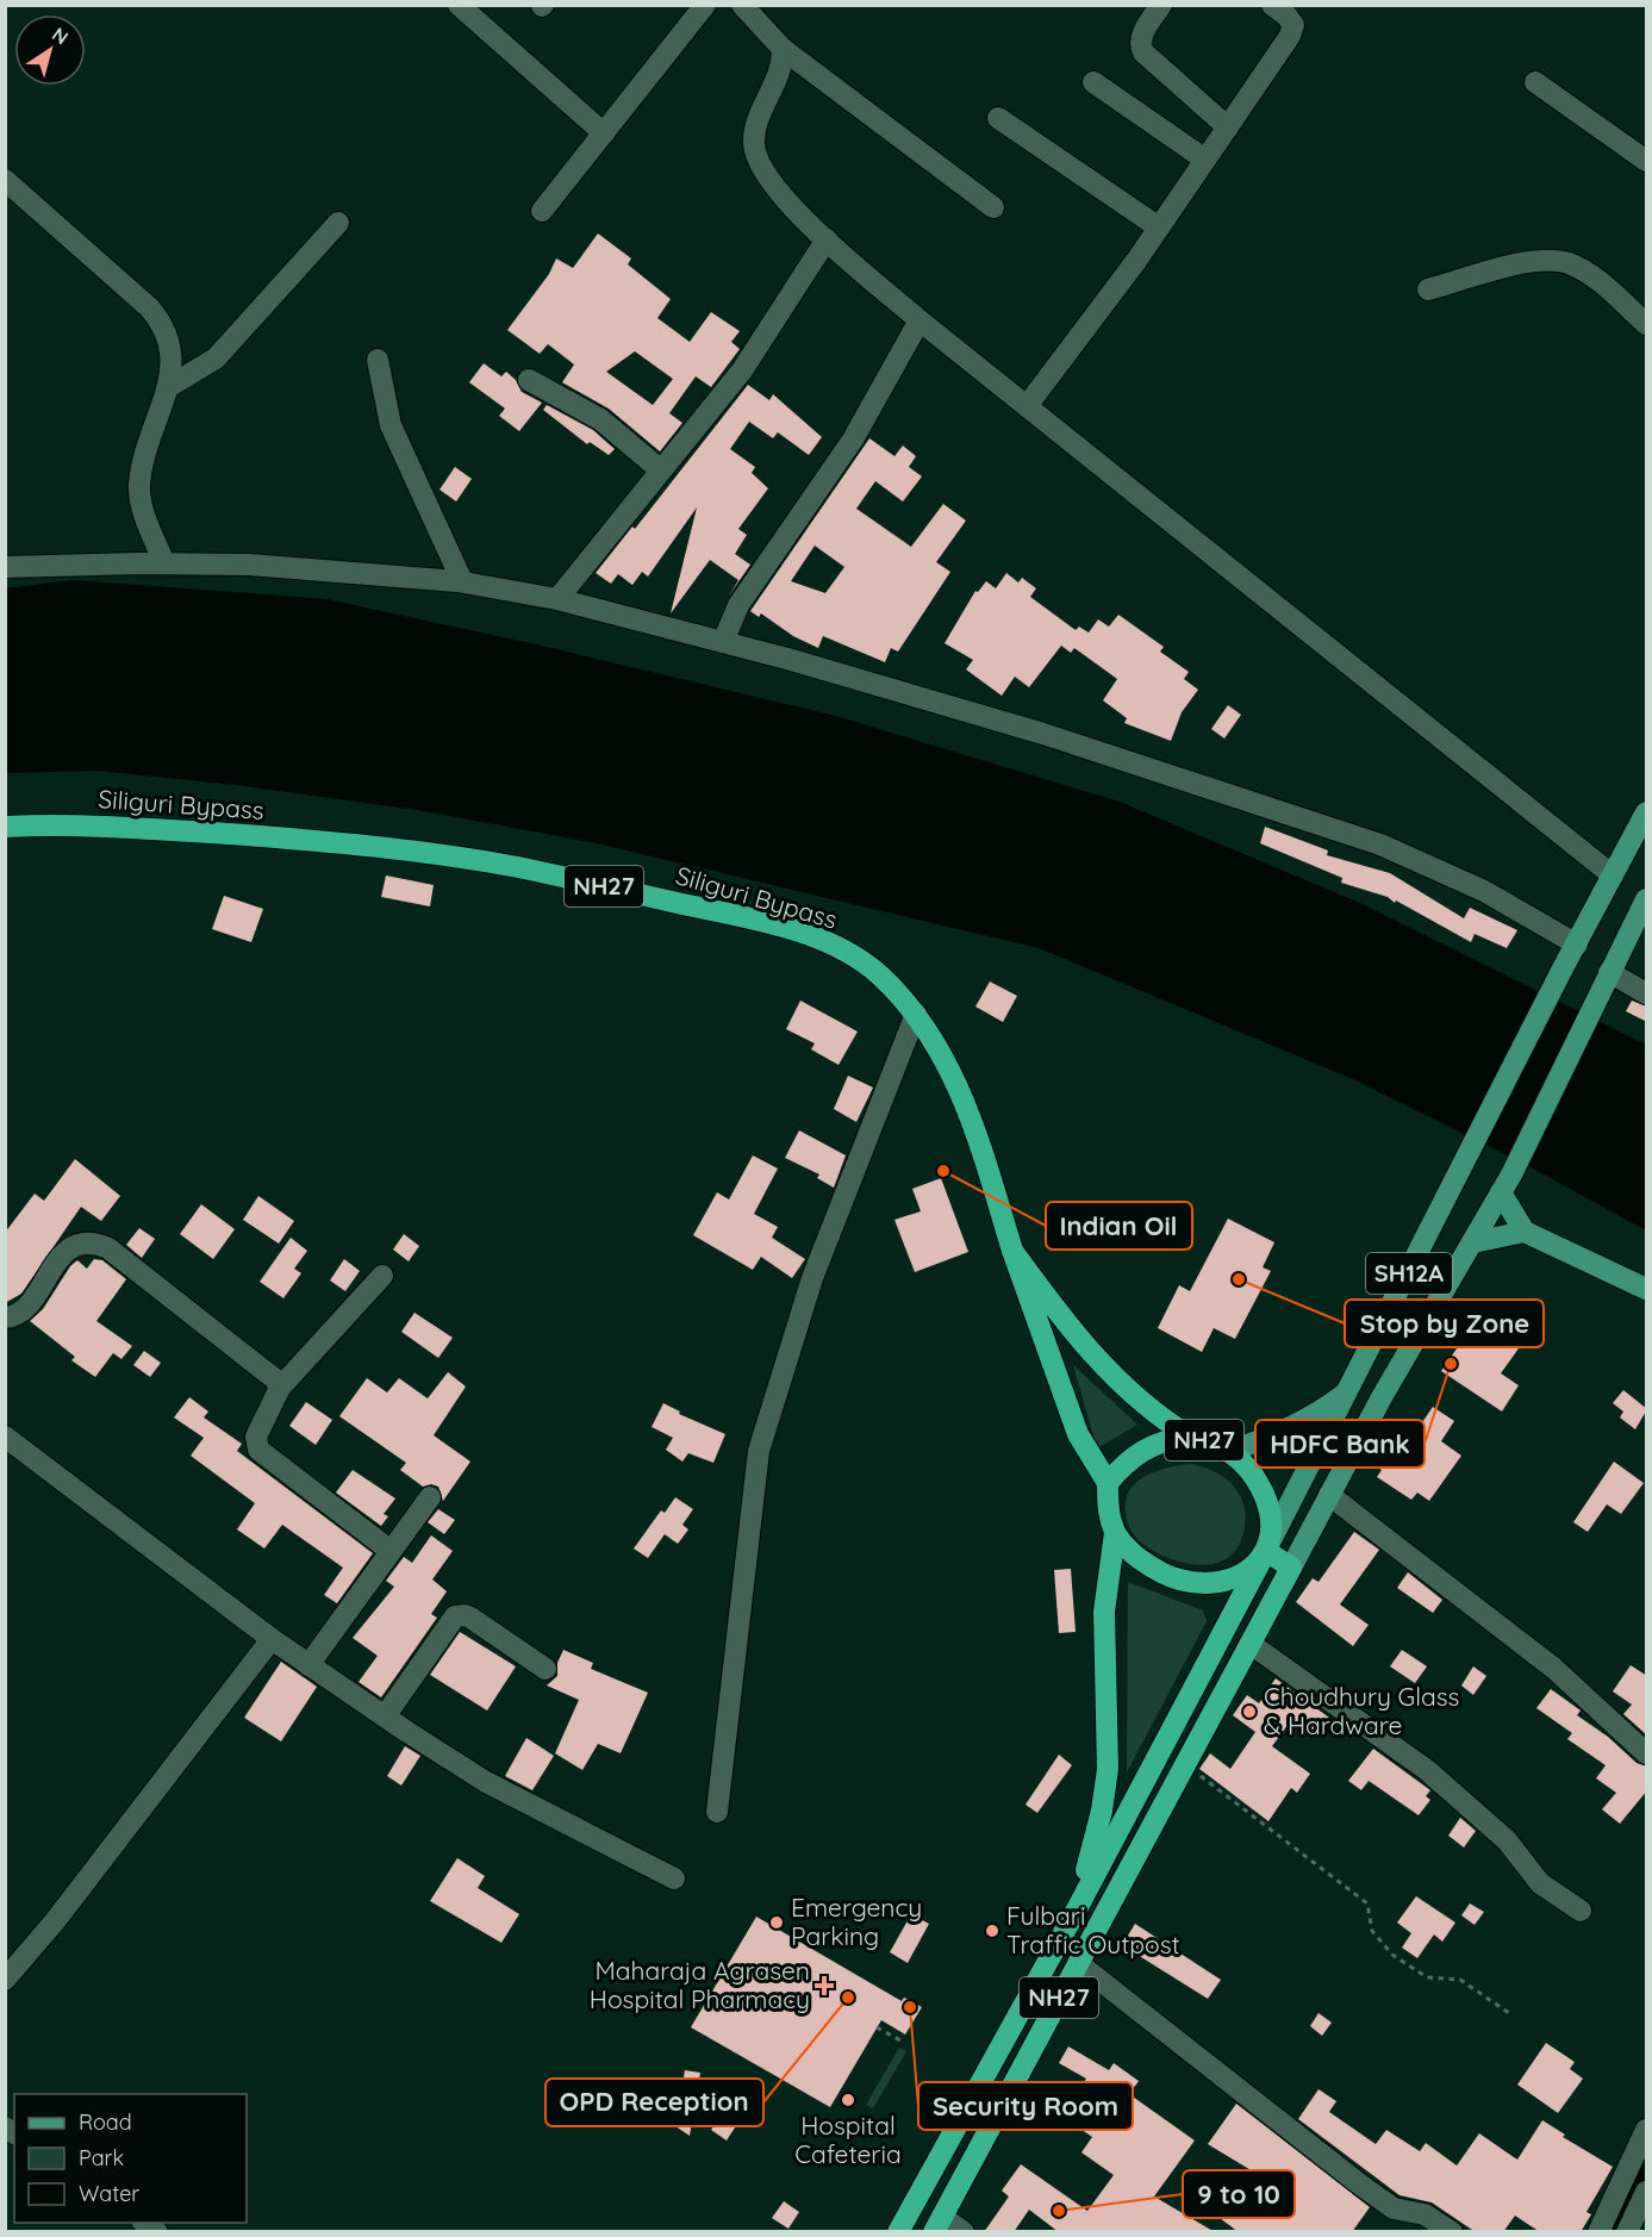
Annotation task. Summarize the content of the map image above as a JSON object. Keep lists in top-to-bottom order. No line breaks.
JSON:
{"streets":{"highway":["Siliguri Bypass","NH27"],"main road":["SH12A"]},"crossings":[["Siliguri Bypass","NH27"],["NH27","SH12A"]],"places":{"other":["Indian Oil","Stop by Zone","HDFC Bank","Choudhury Glass & Hardware","Emergency Parking","Fulbari Traffic Outpost","OPD Reception","Security Room","Hospital Cafeteria","9 to 10"],"health":["Maharaja Agrasen Hospital Pharmacy"]},"legend":["Road","Park","Water"],"north":"top right"}
